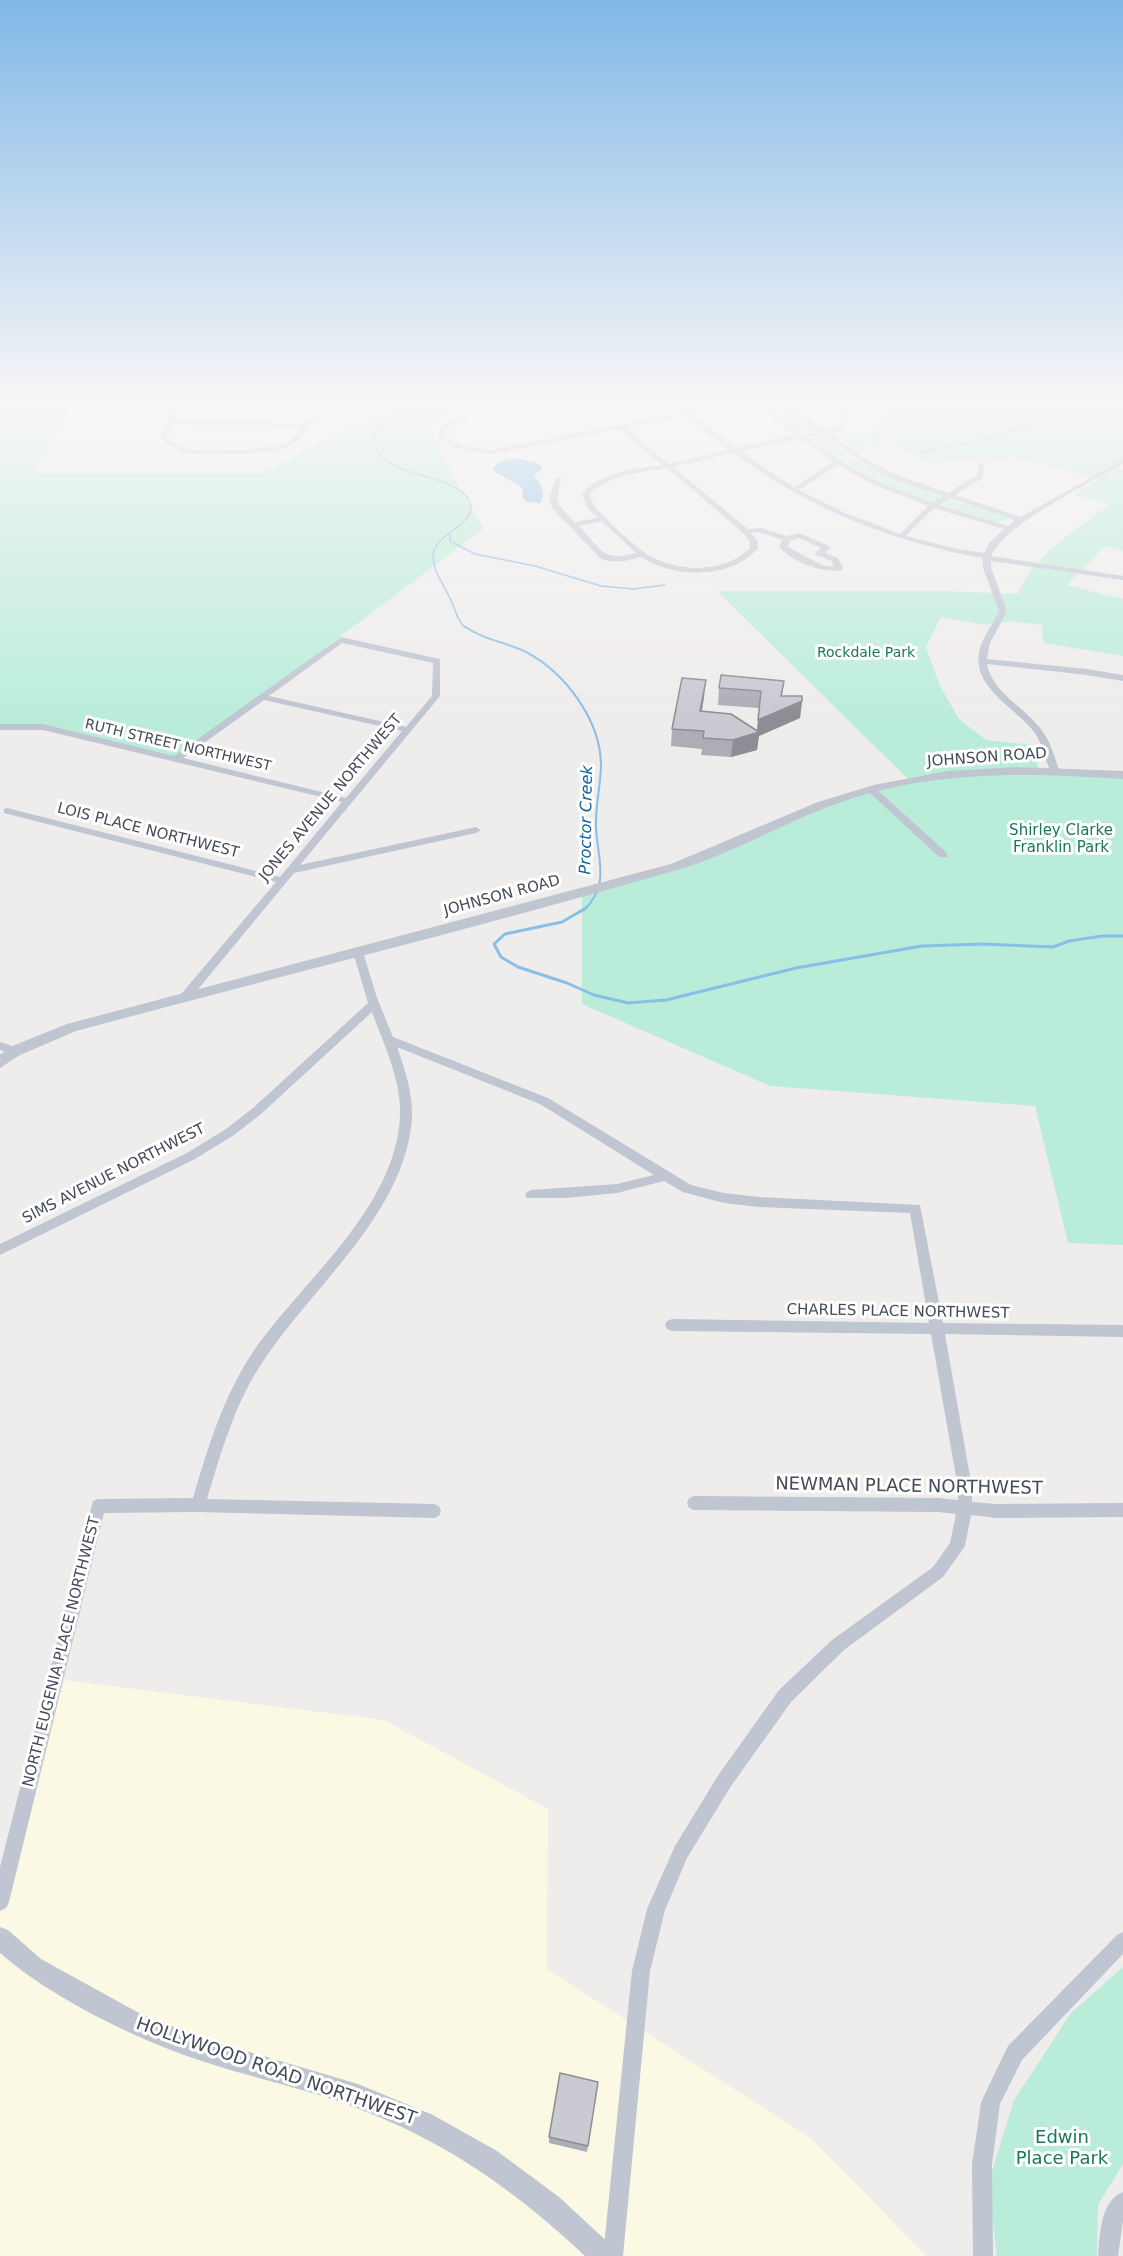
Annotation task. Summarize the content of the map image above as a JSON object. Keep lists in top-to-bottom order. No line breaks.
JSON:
{"streets":{"street":["RUTH STREET NORTHWEST","JOHNSON ROAD","JONES AVENUE NORTHWEST","LOIS PLACE NORTHWEST","SIMS AVENUE NORTHWEST","CHARLES PLACE NORTHWEST","NEWMAN PLACE NORTHWEST","NORTH EUGENIA PLACE NORTHWEST","HOLLYWOOD ROAD NORTHWEST"]},"crossings":[["RUTH STREET NORTHWEST","JONES AVENUE NORTHWEST"],["JOHNSON ROAD","JONES AVENUE NORTHWEST"],["JONES AVENUE NORTHWEST","LOIS PLACE NORTHWEST"]],"water":["Proctor Creek"],"parks":["Rockdale Park","Shirley Clarke Franklin Park","Edwin Place Park"]}
